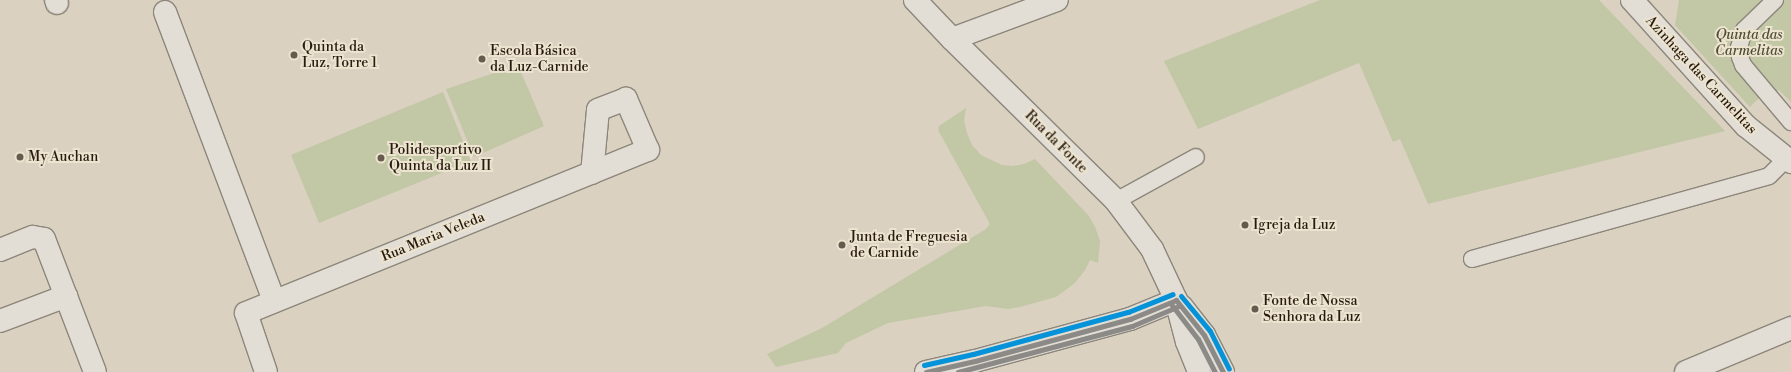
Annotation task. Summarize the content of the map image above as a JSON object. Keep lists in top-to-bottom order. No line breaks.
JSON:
{"streets":{"street":["Azinhaga das Carmelitas","Rua da Fonte","Rua Maria Veleda"]},"parks":["Quinta das Carmelitas"],"places":["Quinta da Luz, Torre 1","Escola Básica da Luz-Carnide","My Auchan","Polidesportivo Quinta da Luz II","Igreja da Luz","Junta de Freguesia de Carnide","Fonte de Nossa Senhora da Luz"]}
